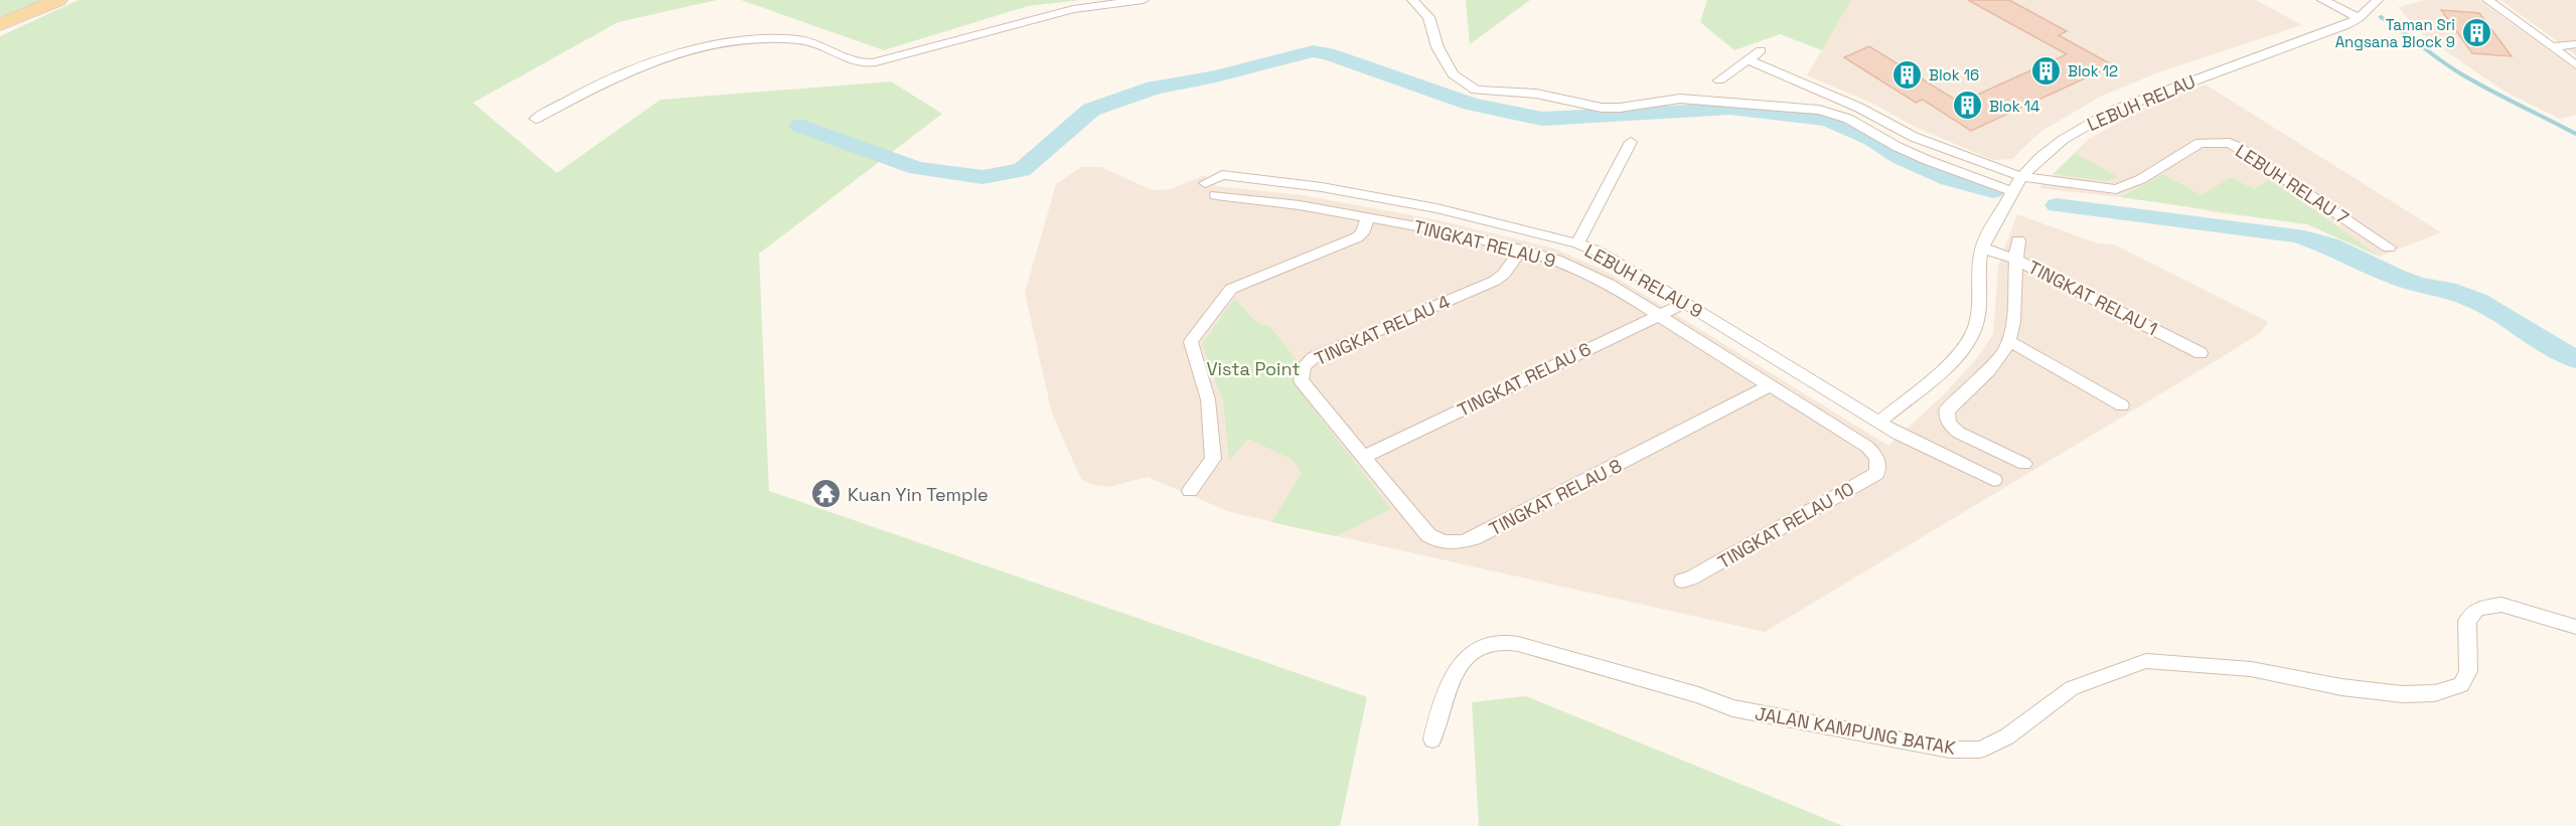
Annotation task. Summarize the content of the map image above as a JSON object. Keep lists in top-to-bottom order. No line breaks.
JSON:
{"streets":{"street":["LEBUH RELAU","LEBUH RELAU 7","TINGKAT RELAU 9","LEBUH RELAU 9","TINGKAT RELAU 1","TINGKAT RELAU 4","TINGKAT RELAU 6","TINGKAT RELAU 8","TINGKAT RELAU 10","JALAN KAMPUNG BATAK"]},"crossings":[["LEBUH RELAU","LEBUH RELAU 7"],["LEBUH RELAU","LEBUH RELAU 9"],["LEBUH RELAU","TINGKAT RELAU 1"],["TINGKAT RELAU 9","TINGKAT RELAU 4"],["TINGKAT RELAU 9","TINGKAT RELAU 6"],["TINGKAT RELAU 9","TINGKAT RELAU 8"],["TINGKAT RELAU 9","TINGKAT RELAU 10"],["LEBUH RELAU 9","TINGKAT RELAU 6"],["TINGKAT RELAU 4","TINGKAT RELAU 6"],["TINGKAT RELAU 4","TINGKAT RELAU 8"],["TINGKAT RELAU 6","TINGKAT RELAU 8"]],"parks":["Vista Point"],"places":{"building":["Taman Sri Angsana Block 9","Blok 12","Blok 16","Blok 14"],"temple":["Kuan Yin Temple"]}}
